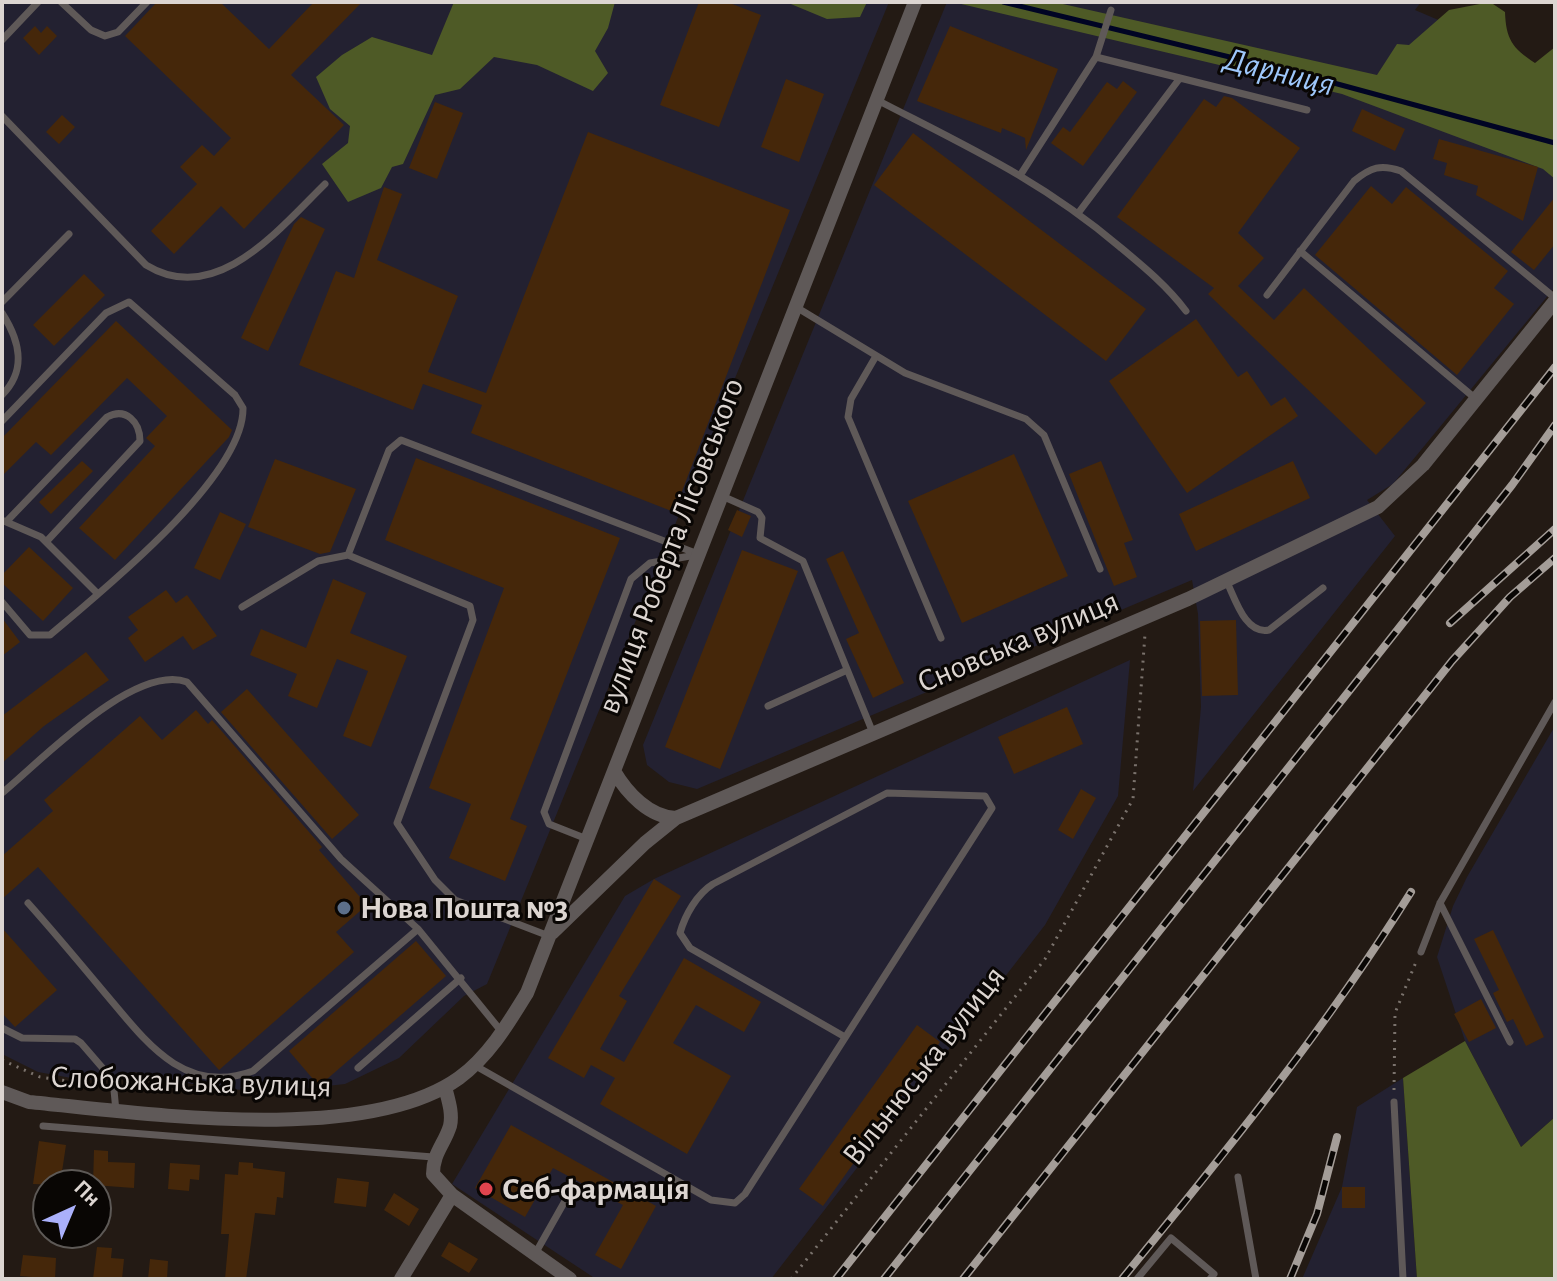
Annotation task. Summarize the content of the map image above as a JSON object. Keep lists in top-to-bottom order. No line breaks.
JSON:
{"streets":{"street":["вулиця Роберта Лісовського","Сновська вулиця","Слобожанська вулиця"],"path":["Вільнюська вулиця"]},"crossings":[["вулиця Роберта Лісовського","Сновська вулиця"],["вулиця Роберта Лісовського","Слобожанська вулиця"],["Сновська вулиця","Вільнюська вулиця"]],"water":["Дарниця"],"places":["Нова Пошта №3","Себ-фармація"],"north":"top right"}
